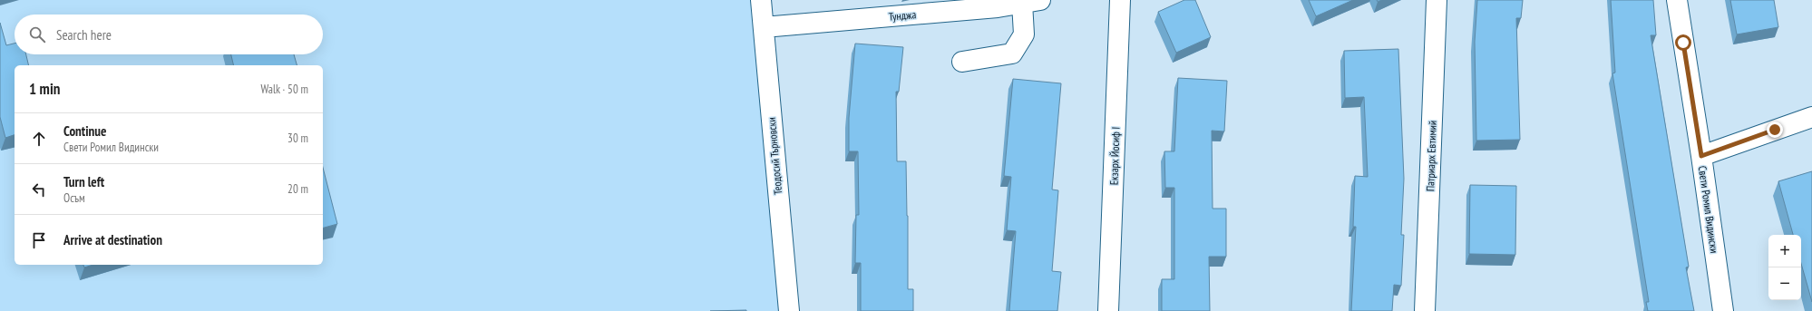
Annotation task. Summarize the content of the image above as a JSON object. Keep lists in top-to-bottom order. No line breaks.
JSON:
{"streets":{"street":["Тунджа","Теодосий Търновски","Екзарх Йосиф I","Патриарх Евтимий","Свети Ромил Видински"]},"crossings":[["Тунджа","Теодосий Търновски"]],"page":{"search":"Search here","heading":["1 min","Walk · 50 m"],"list":[["Continue","Свети Ромил Видински","30 m"],["Turn left","Осъм","20 m"],"Arrive at destination"],"map_buttons":["+","−"]}}
